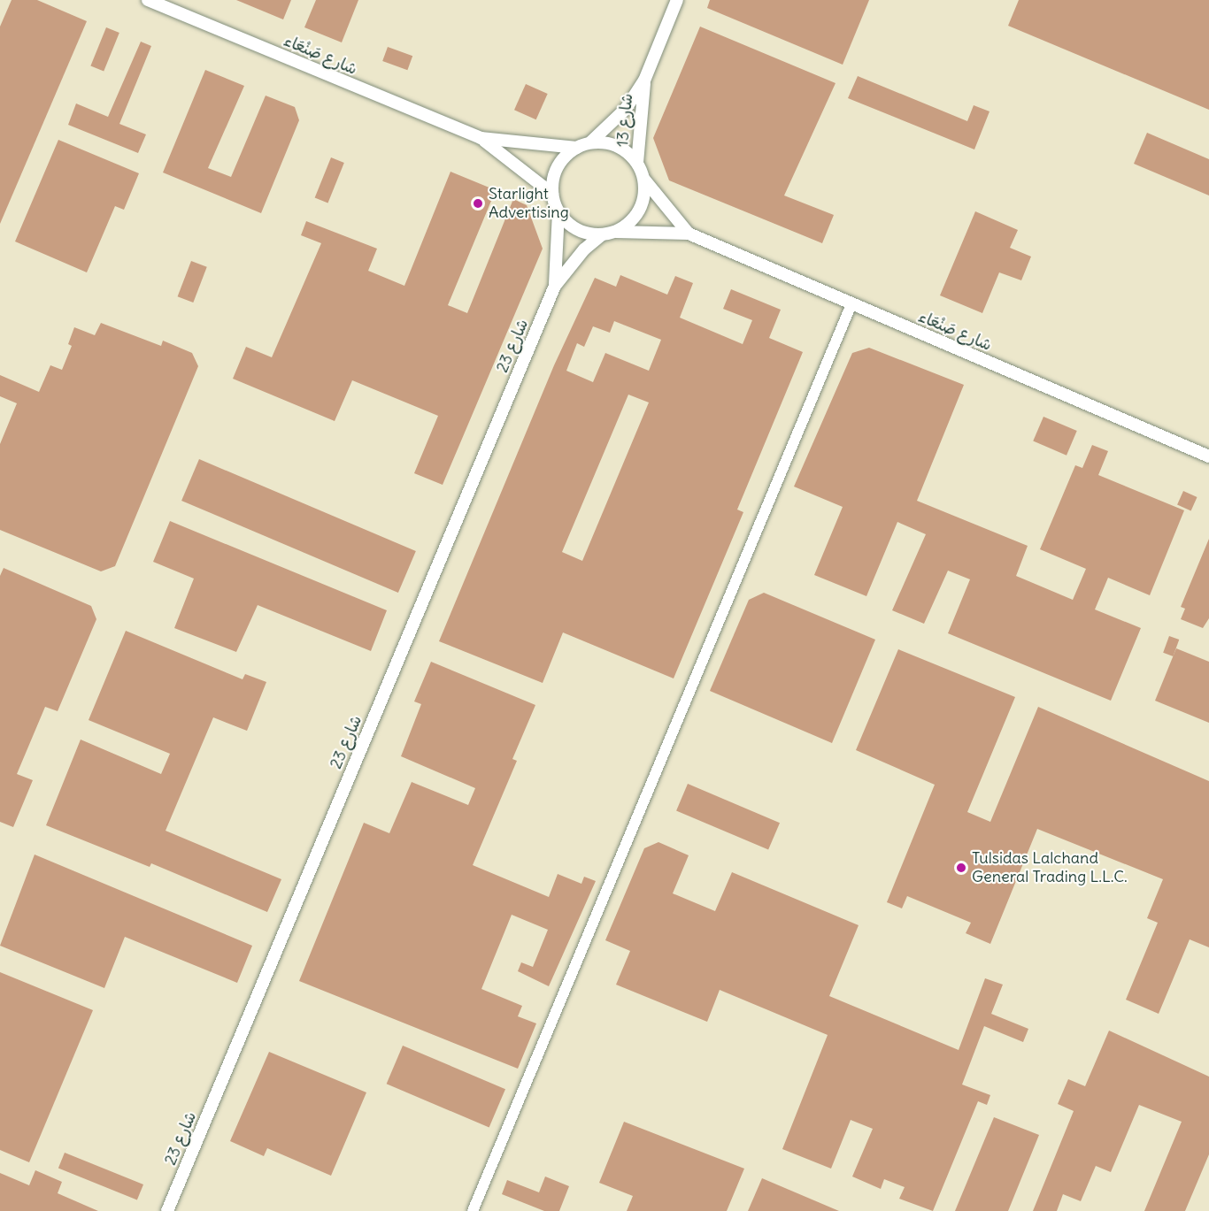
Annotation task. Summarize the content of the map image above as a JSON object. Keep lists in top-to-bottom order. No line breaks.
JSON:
{"streets":{"street":["شارع صَنْعَاء","شارع 13","شارع 23"]},"crossings":[["شارع صَنْعَاء","شارع 13"],["شارع صَنْعَاء","شارع 23"],["شارع 13","شارع 23"]],"places":["Starlight Advertising","Tulsidas Lalchand General Trading L.L.C."]}
